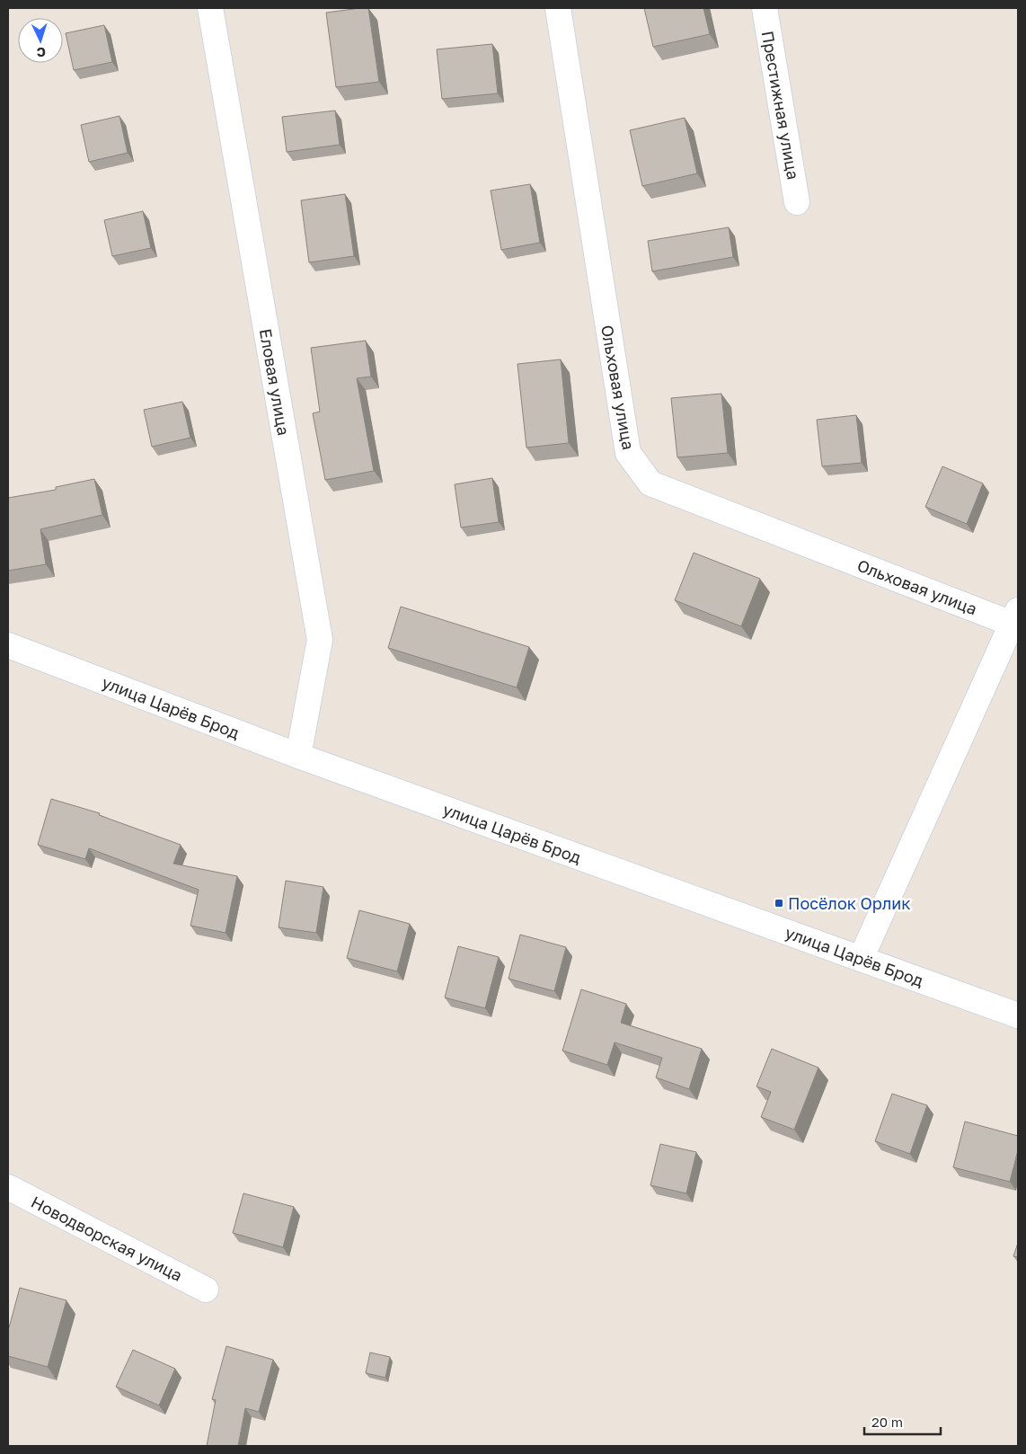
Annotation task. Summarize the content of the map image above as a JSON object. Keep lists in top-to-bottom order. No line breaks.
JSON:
{"streets":{"street":["Престижная улица","Еловая улица","Ольховая улица","улица Царёв Брод","Новодворская улица"]},"crossings":[["Еловая улица","улица Царёв Брод"]],"places":{"transit":["Посёлок Орлик"]},"scale_bar":"20 m","north":"bottom"}
